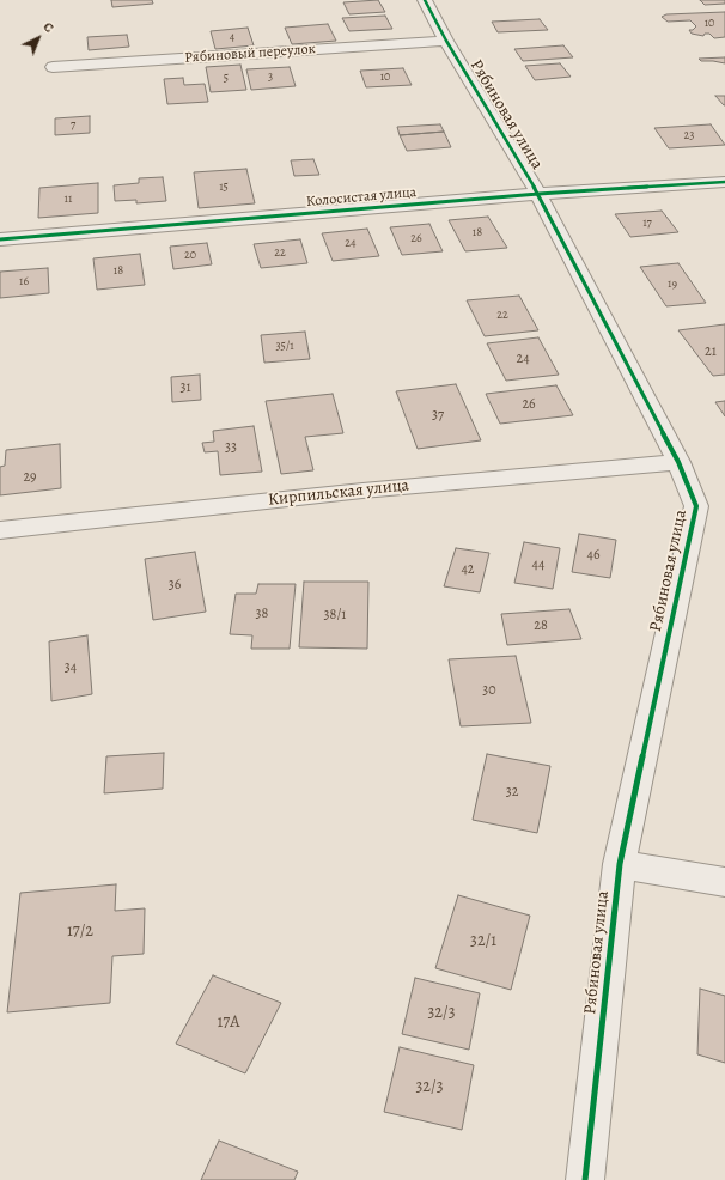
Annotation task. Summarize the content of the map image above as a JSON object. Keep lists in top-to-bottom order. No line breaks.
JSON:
{"streets":{"street":["Рябиновый переулок","Рябиновая улица","Колосистая улица","Кирпильская улица"]},"crossings":[["Рябиновый переулок","Рябиновая улица"],["Рябиновая улица","Колосистая улица"],["Рябиновая улица","Кирпильская улица"]],"house_numbers":["10","4","3","10","5","7","23","15","11","17","18","26","24","22","20","18","16","19","22","35/1","21","24","31","26","37","33","29","46","44","42","36","38","38/1","28","34","30","32","17/2","32/1","32/3","17А","32/3"],"north":"top right"}
